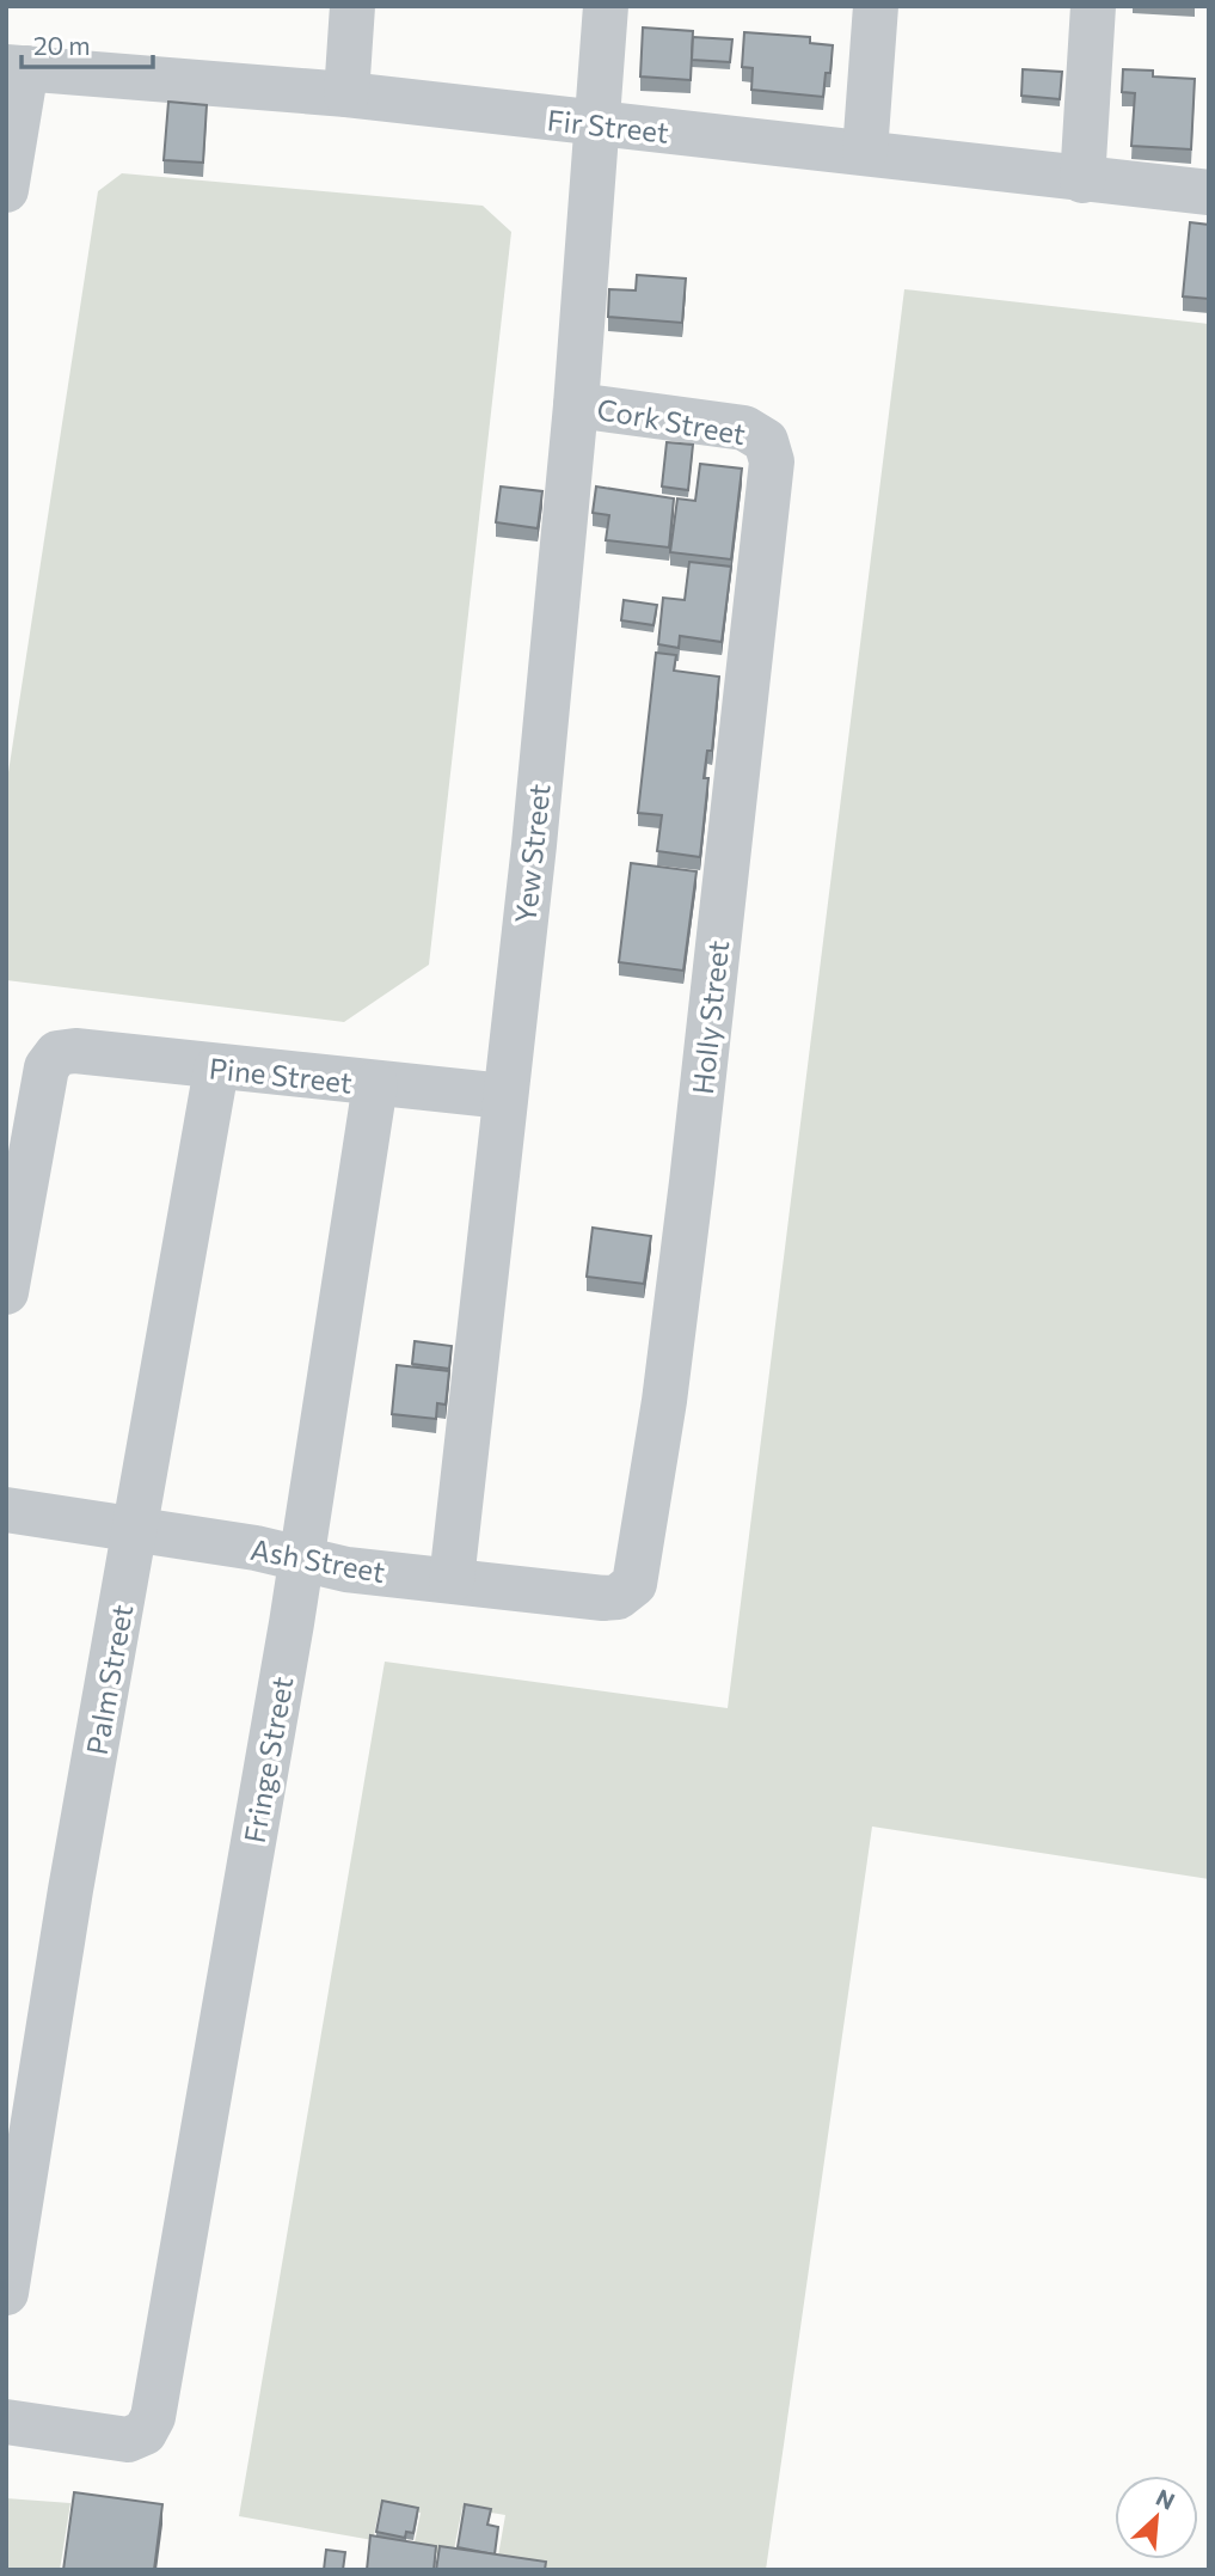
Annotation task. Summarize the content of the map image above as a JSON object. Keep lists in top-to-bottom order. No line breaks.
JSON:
{"streets":{"street":["Fir Street","Cork Street","Yew Street","Holly Street","Pine Street","Ash Street","Palm Street","Fringe Street"]},"crossings":[["Fir Street","Yew Street"],["Cork Street","Yew Street"],["Cork Street","Holly Street"],["Yew Street","Pine Street"],["Yew Street","Ash Street"],["Holly Street","Ash Street"],["Pine Street","Palm Street"],["Pine Street","Fringe Street"],["Ash Street","Palm Street"],["Ash Street","Fringe Street"]],"scale_bar":"20 m","north":"top right"}
